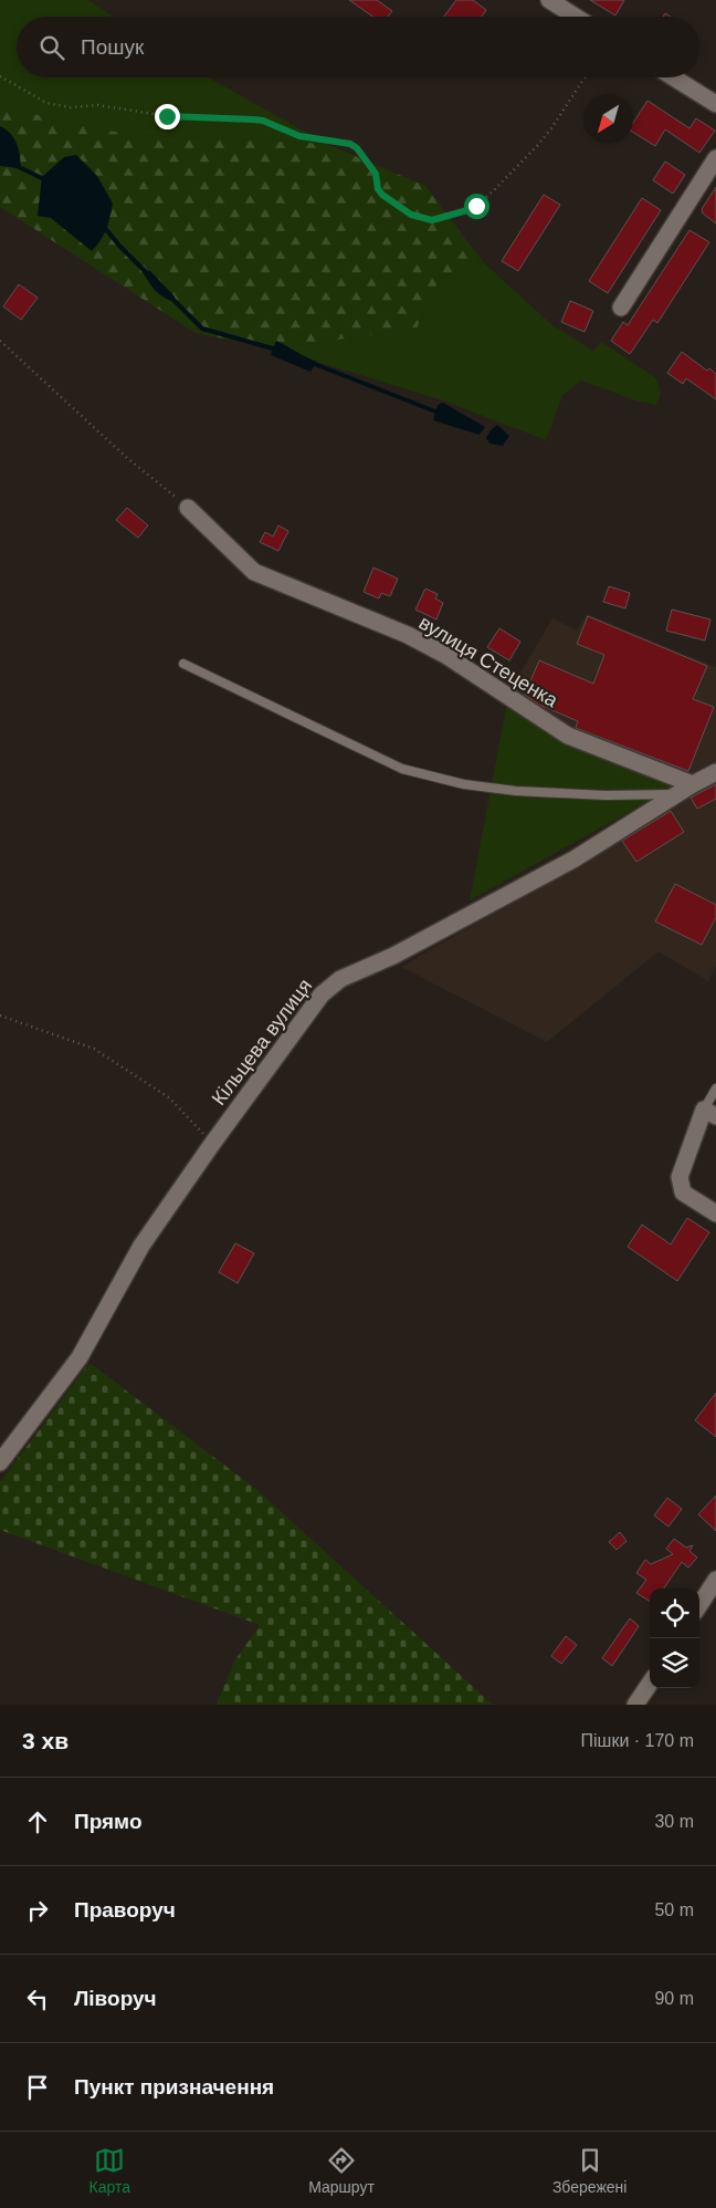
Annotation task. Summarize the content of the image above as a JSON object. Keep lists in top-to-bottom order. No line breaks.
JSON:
{"streets":{"street":["вулиця Стеценка","Кільцева вулиця"]},"crossings":[["вулиця Стеценка","Кільцева вулиця"]],"north":"bottom left","page":{"search":"Пошук","heading":["3 хв","Пішки · 170 m"],"list":[["Прямо","30 m"],["Праворуч","50 m"],["Ліворуч","90 m"],"Пункт призначення"],"nav":["Карта","Маршрут","Збережені"]}}
